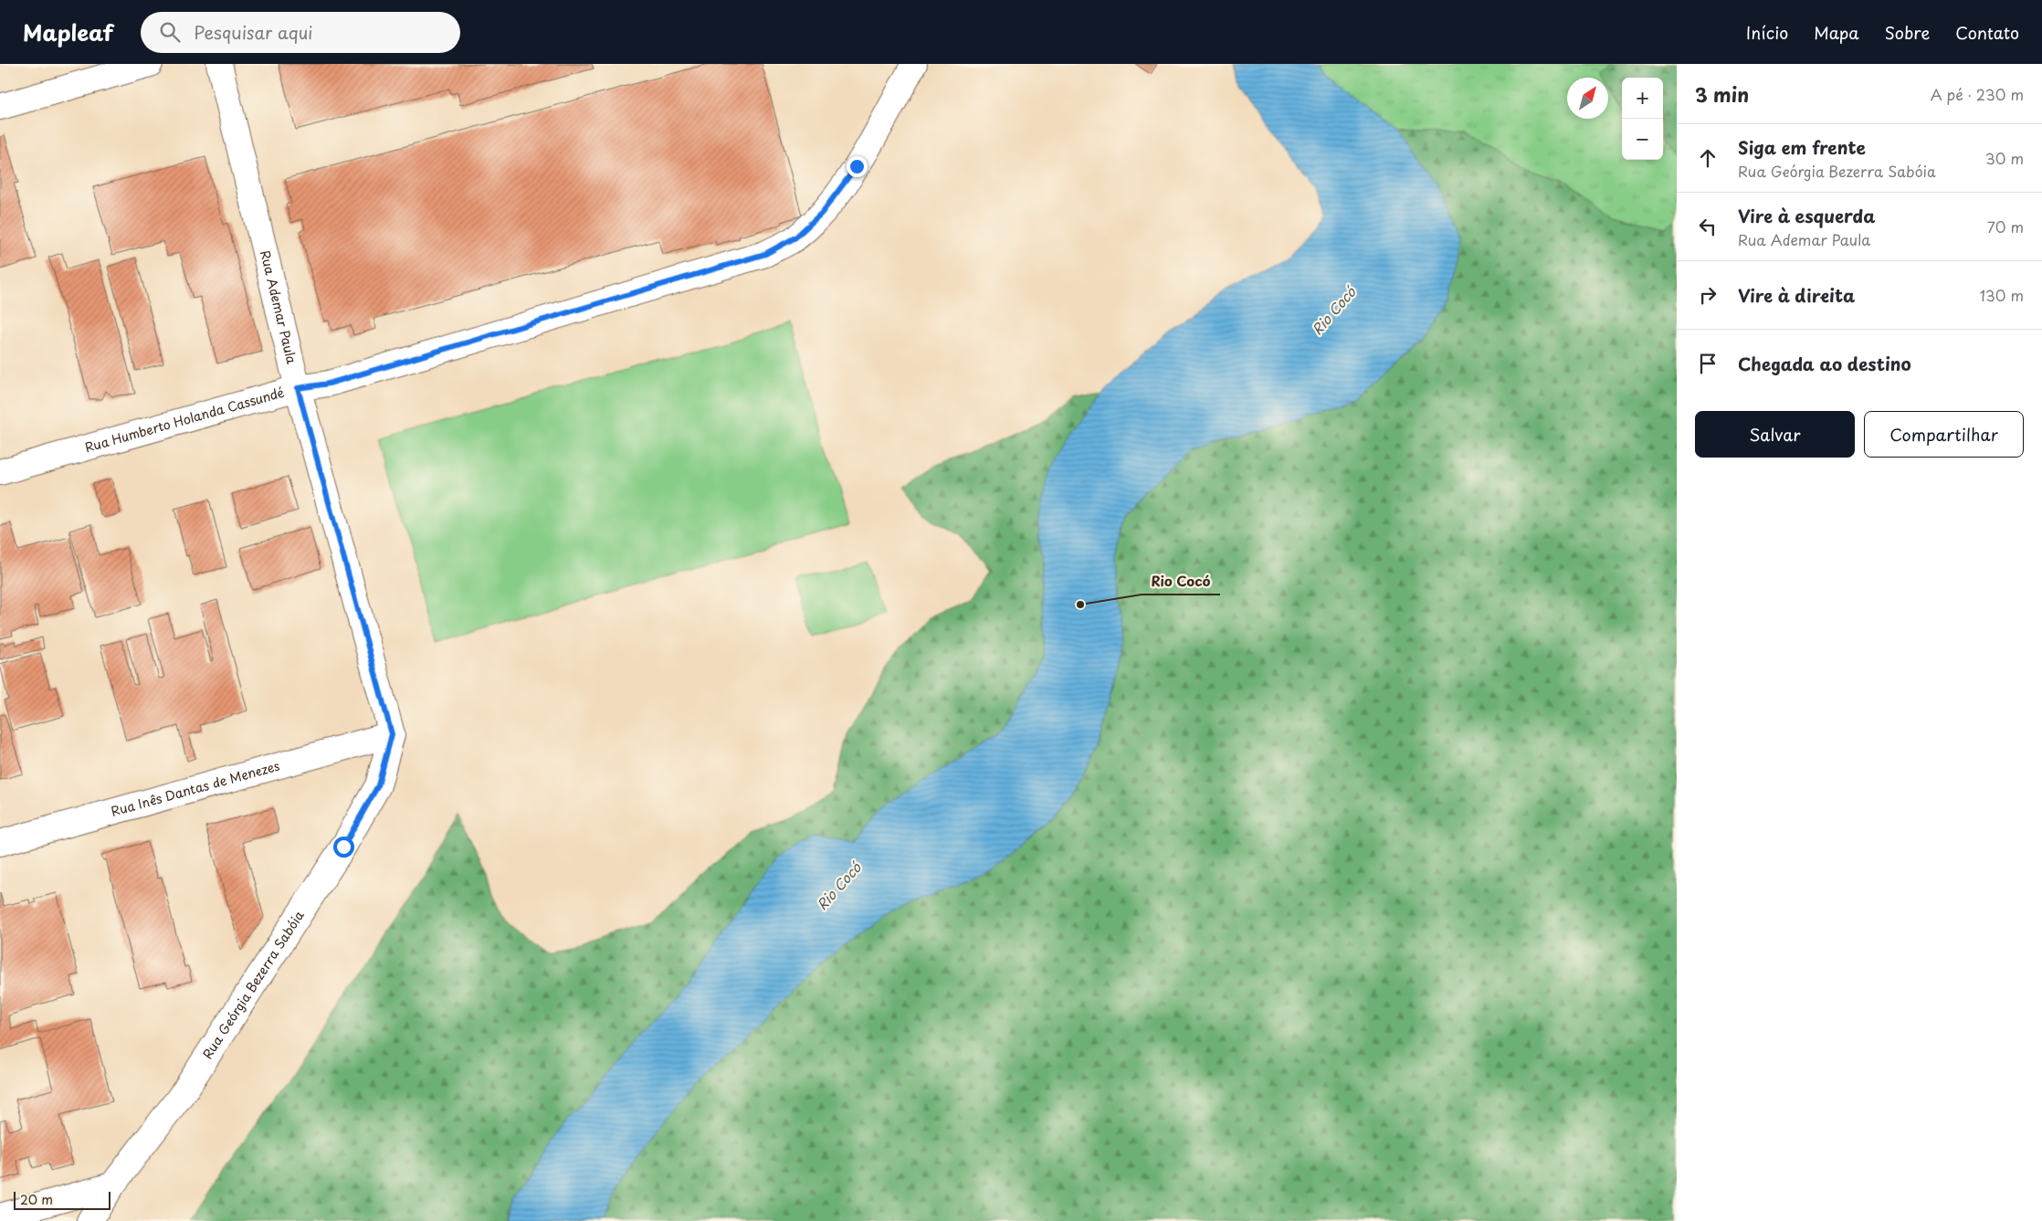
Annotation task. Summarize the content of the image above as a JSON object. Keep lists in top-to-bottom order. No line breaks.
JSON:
{"streets":{"street":["Rua Ademar Paula","Rua Humberto Holanda Cassundé","Rua Inês Dantas de Menezes","Rua Geórgia Bezerra Sabóia"]},"crossings":[["Rua Ademar Paula","Rua Humberto Holanda Cassundé"],["Rua Ademar Paula","Rua Inês Dantas de Menezes"],["Rua Ademar Paula","Rua Geórgia Bezerra Sabóia"],["Rua Inês Dantas de Menezes","Rua Geórgia Bezerra Sabóia"]],"water":["Rio Cocó"],"places":["Rio Cocó"],"scale_bar":"20 m","north":"top right","page":{"header":"Mapleaf","search":"Pesquisar aqui","nav":["Início","Mapa","Sobre","Contato"],"heading":["3 min","A pé · 230 m"],"map_buttons":["+","−"],"list":[["Siga em frente","Rua Geórgia Bezerra Sabóia","30 m"],["Vire à esquerda","Rua Ademar Paula","70 m"],["Vire à direita","130 m"],"Chegada ao destino"],"buttons":["Salvar","Compartilhar"],"scale":"20 m"}}
